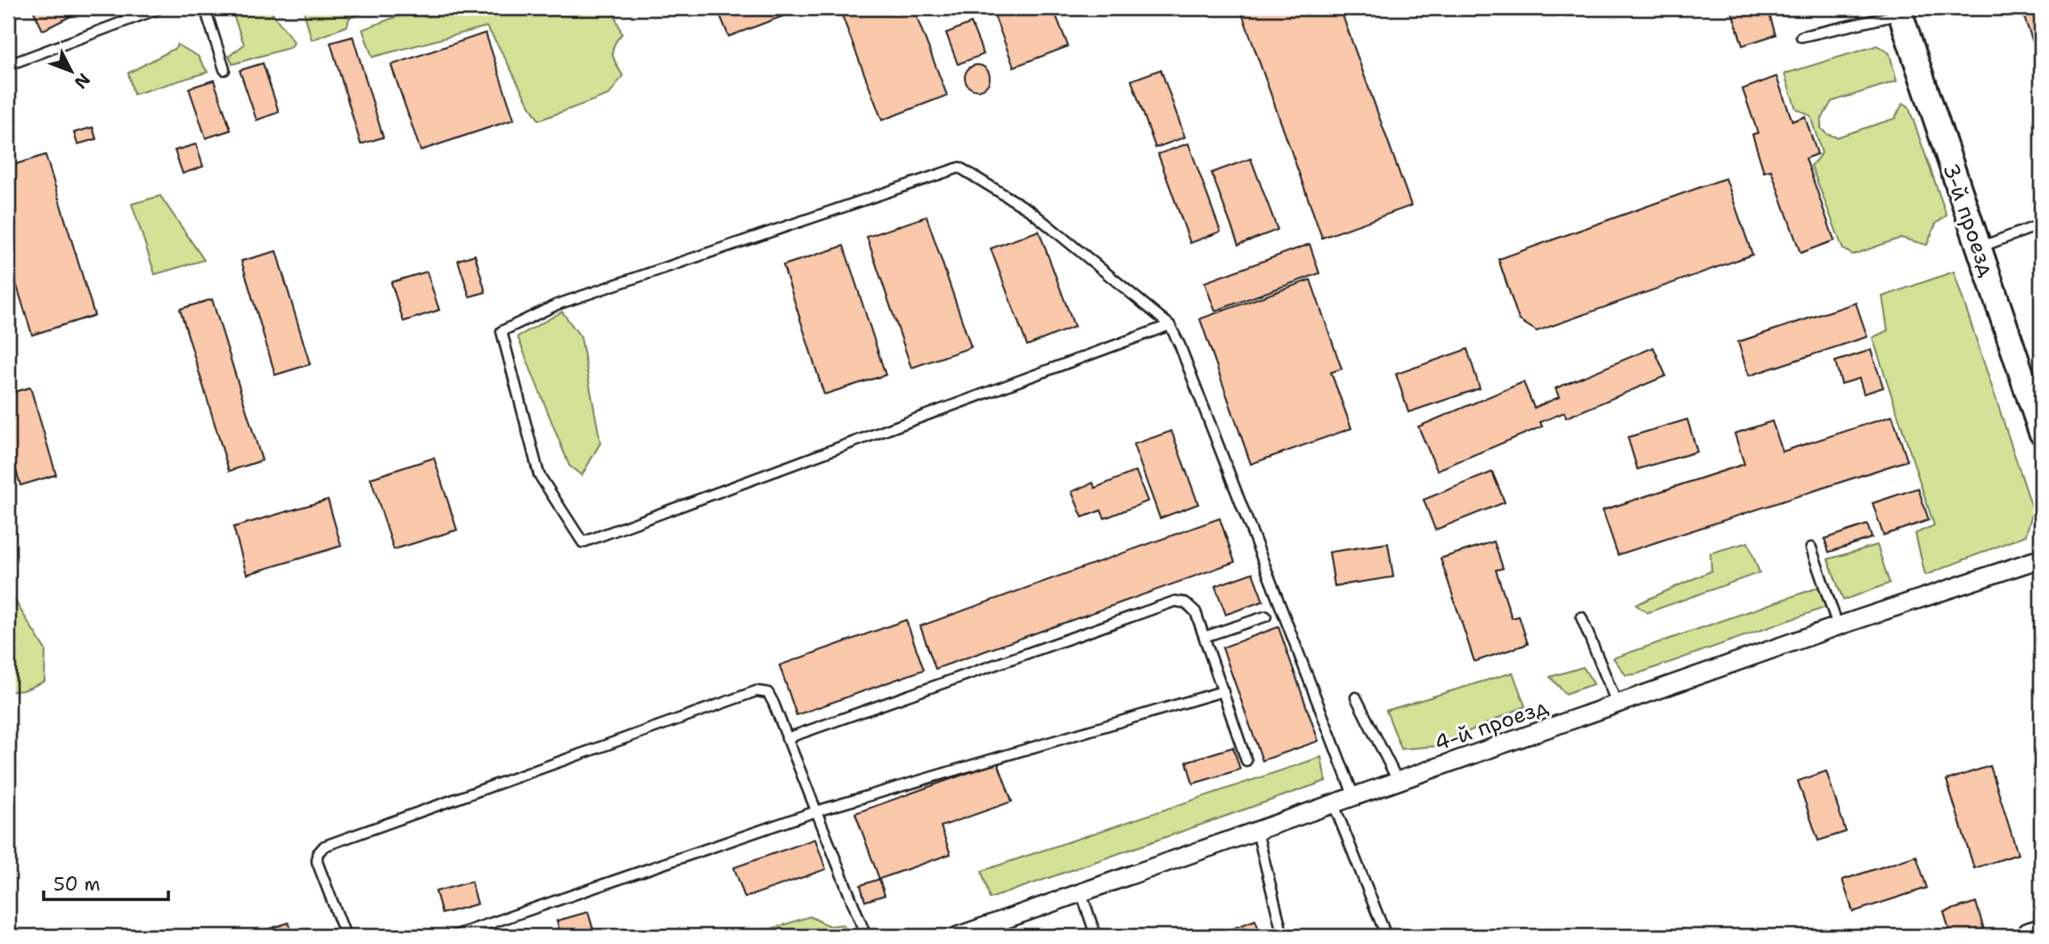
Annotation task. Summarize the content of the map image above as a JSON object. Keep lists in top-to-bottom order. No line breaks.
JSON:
{"streets":{"street":["3-й проезд","4-й проезд"]},"scale_bar":"50 m","north":"bottom right"}
